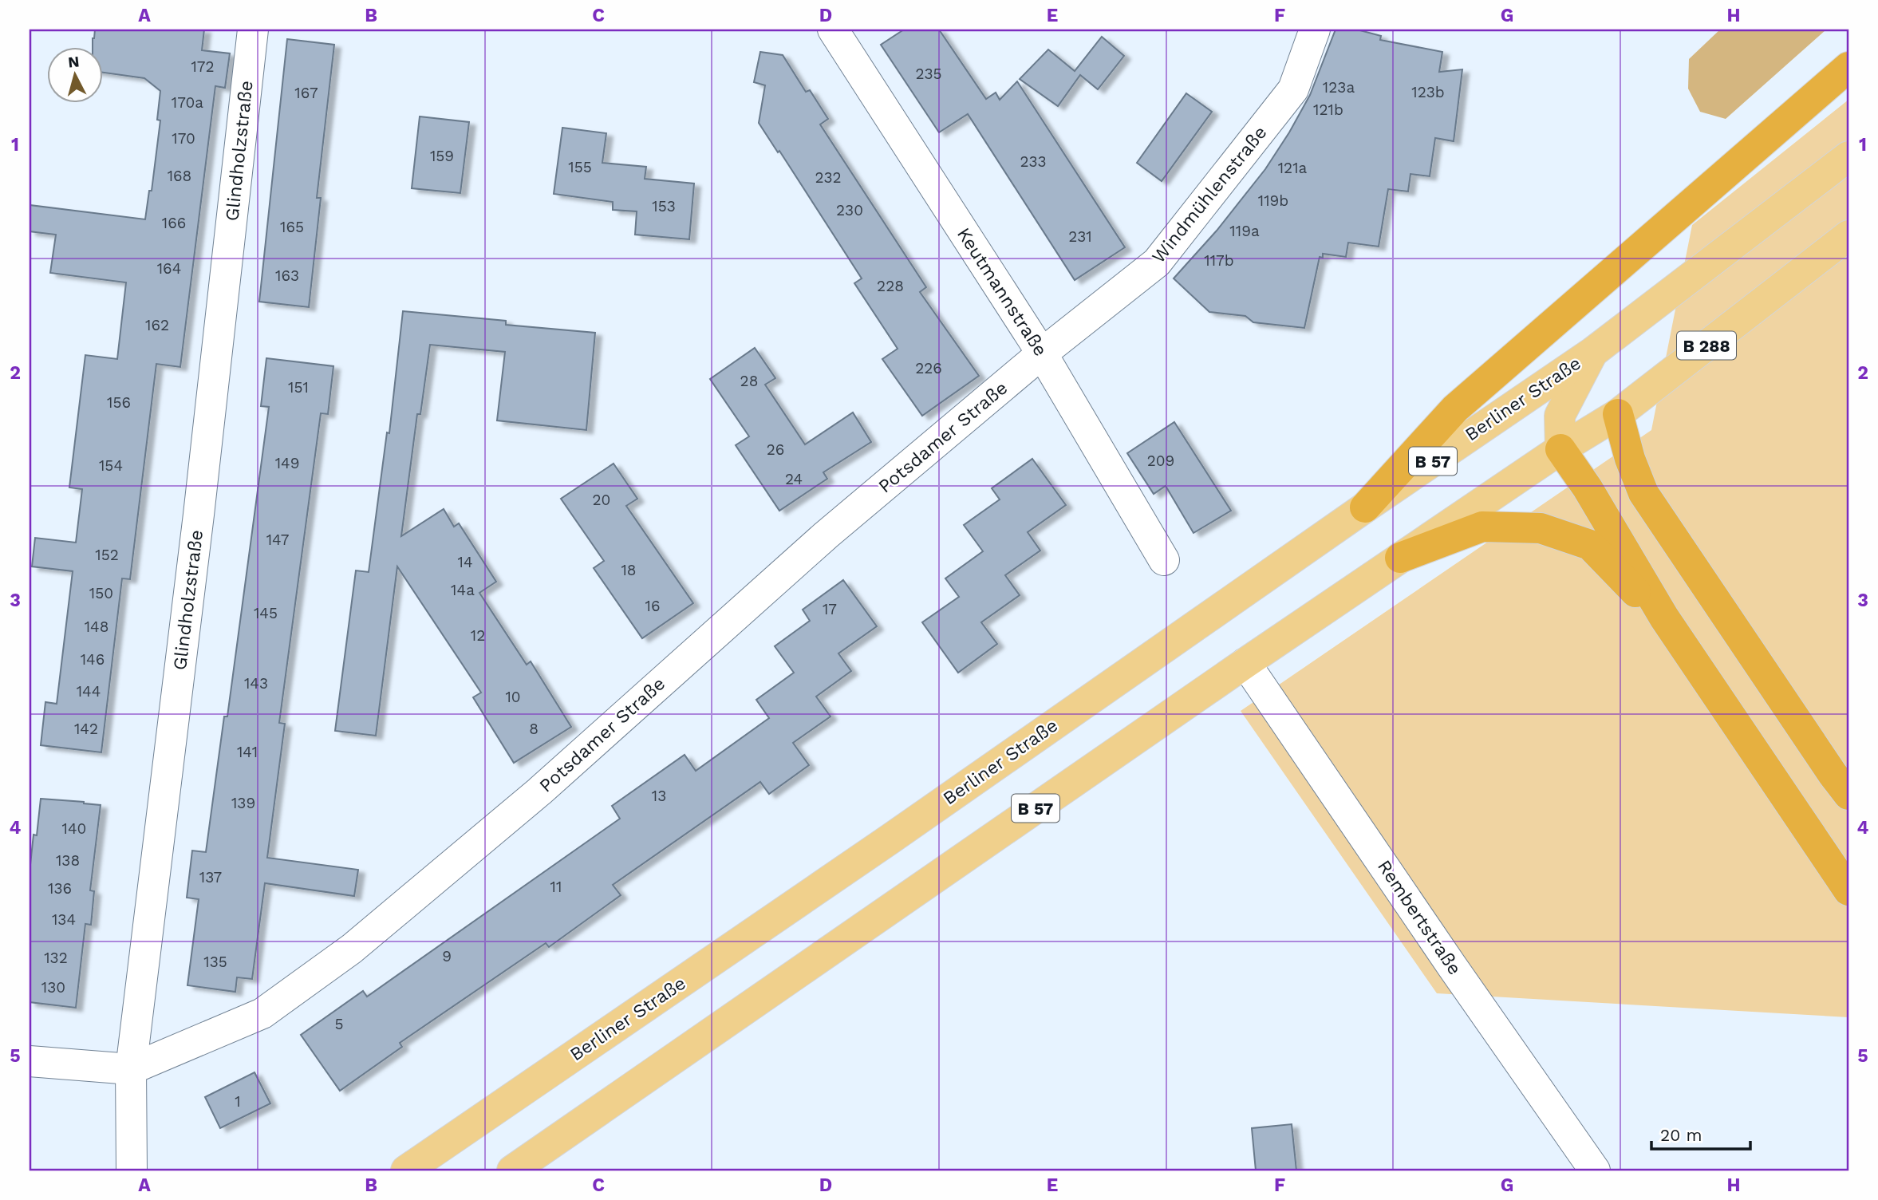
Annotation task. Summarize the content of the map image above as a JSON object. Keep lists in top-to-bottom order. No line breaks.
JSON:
{"streets":{"main road":["B 288","Berliner Straße","B 57"],"street":["Glindholzstraße","Windmühlenstraße","Keutmannstraße","Potsdamer Straße","Rembertstraße"]},"crossings":[["Glindholzstraße","Potsdamer Straße"],["Windmühlenstraße","Keutmannstraße"],["Windmühlenstraße","Potsdamer Straße"],["Keutmannstraße","Potsdamer Straße"],["B 288","Berliner Straße"],["B 288","B 57"],["Berliner Straße","B 57"],["B 57","Rembertstraße"]],"house_numbers":["172","235","123a","123b","167","170a","121b","170","159","233","155","121a","168","232","119b","153","230","166","165","119a","231","117b","164","163","228","162","226","28","151","156","26","209","149","154","24","20","147","152","14","18","14a","150","16","17","145","148","12","146","143","144","10","142","8","141","13","139","140","138","137","11","136","134","9","132","135","130","5","1"],"scale_bar":"20 m","north":"top","grid":{"columns":["A","B","C","D","E","F","G","H"],"rows":["1","2","3","4","5"]}}
